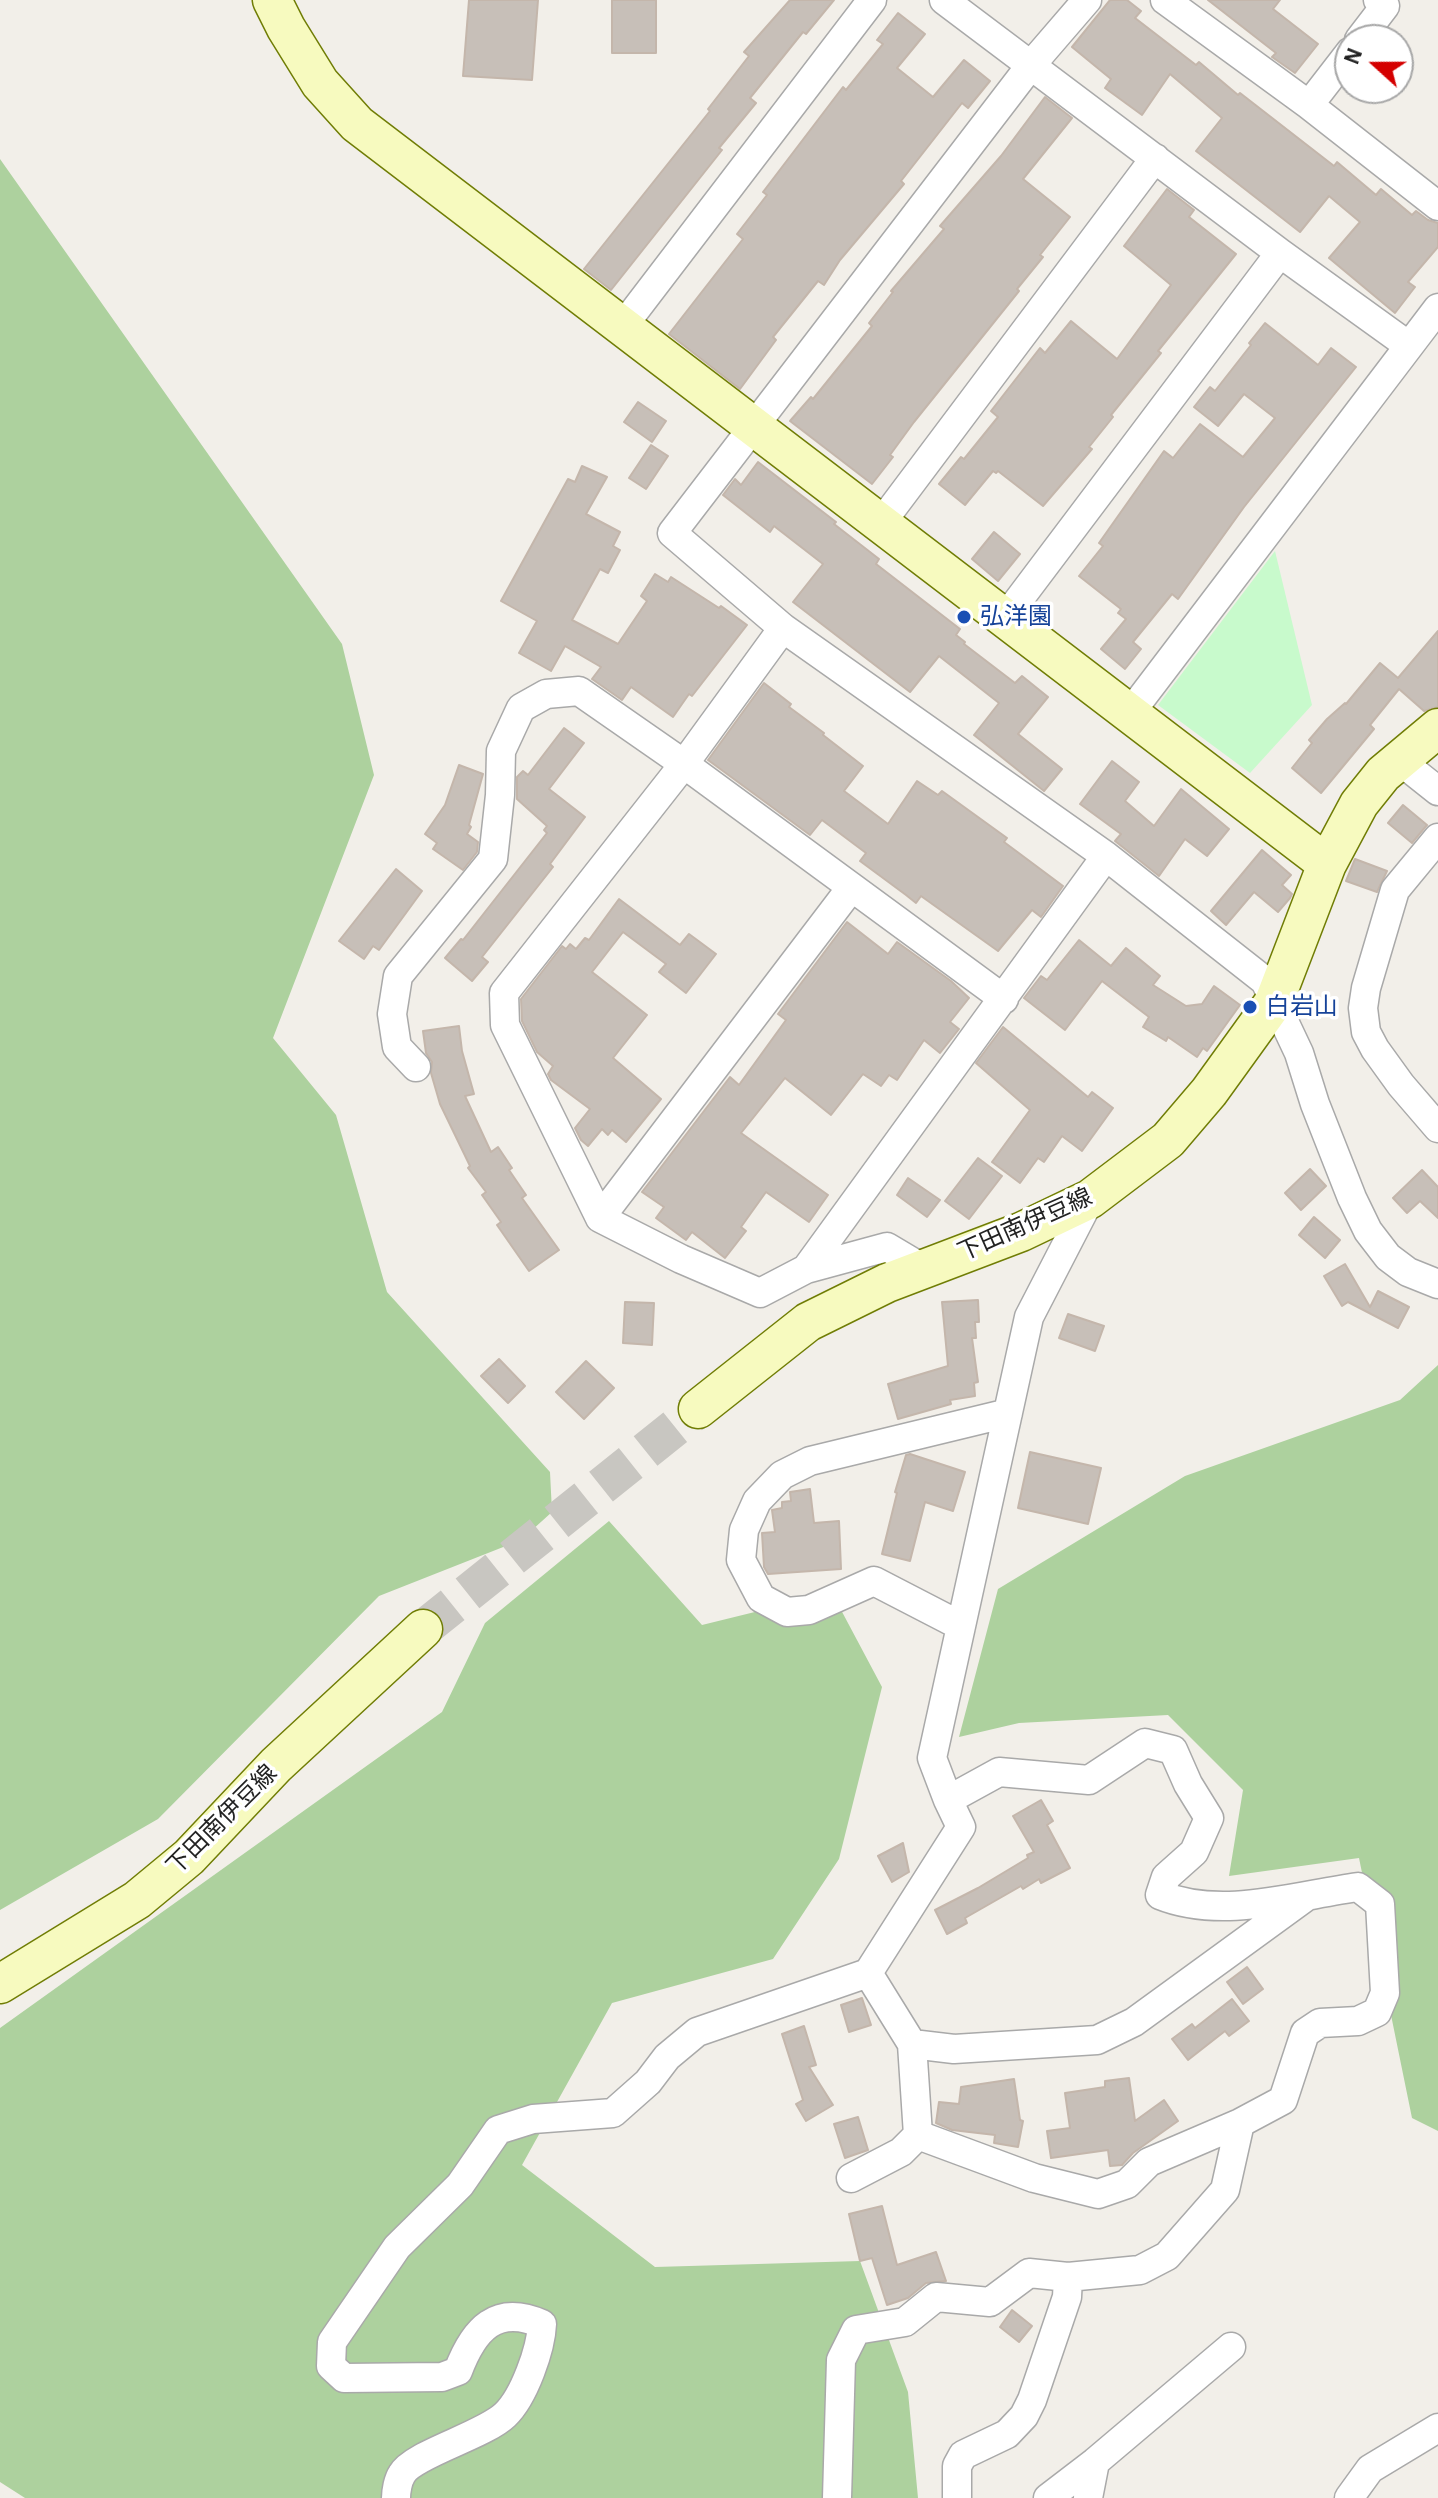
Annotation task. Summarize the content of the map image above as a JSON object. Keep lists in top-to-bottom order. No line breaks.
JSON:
{"streets":{"main road":["下田南伊豆線"]},"places":["弘洋園","白岩山"],"north":"left"}
